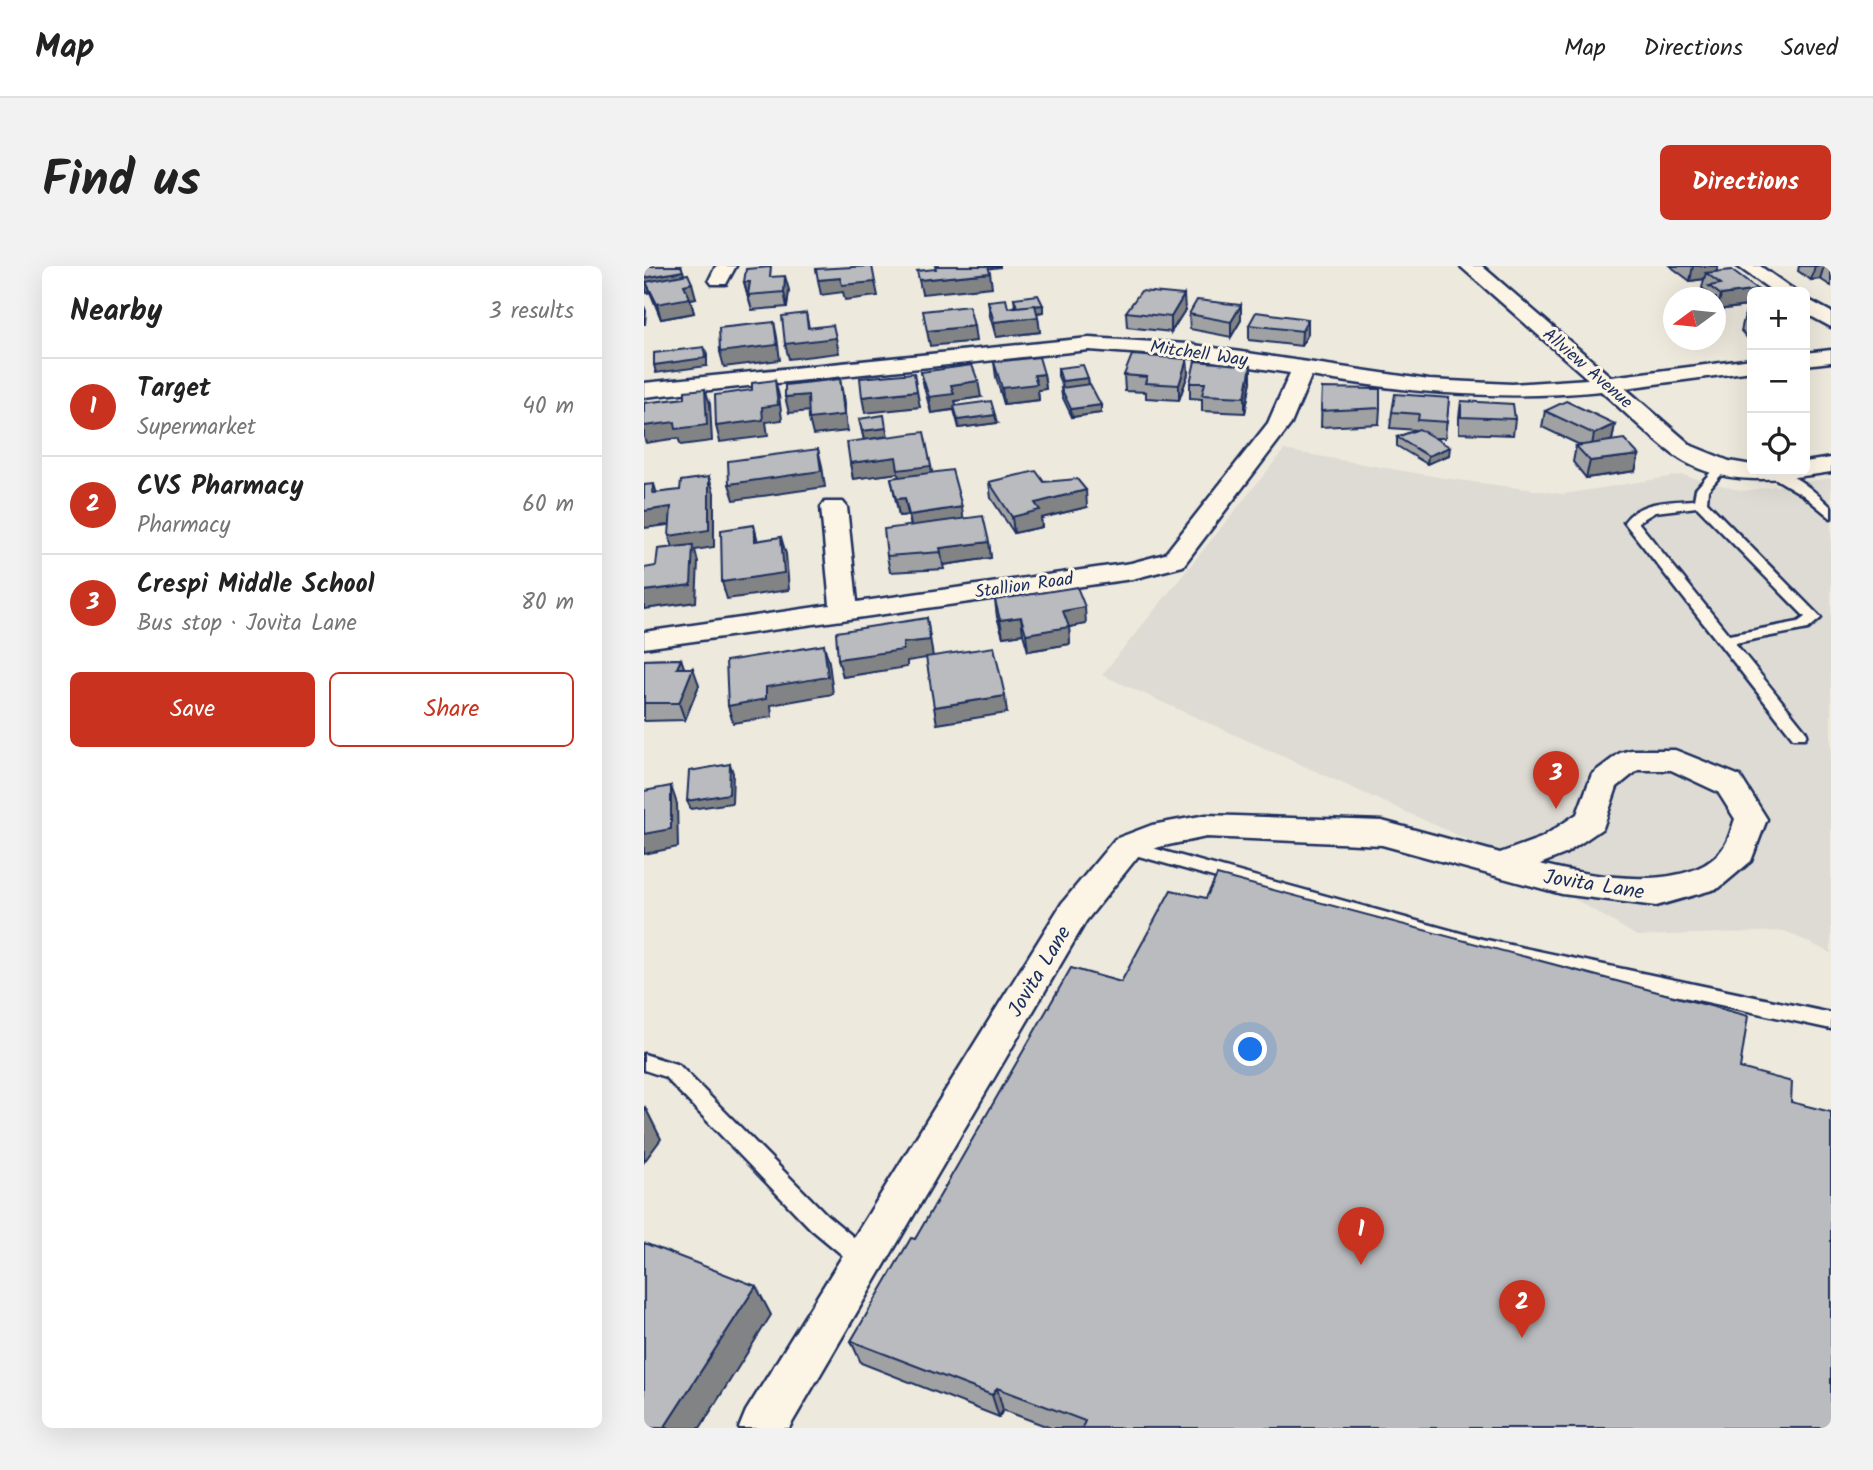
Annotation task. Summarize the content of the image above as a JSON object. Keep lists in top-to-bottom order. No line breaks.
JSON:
{"streets":{"street":["Mitchell Way","Allview Avenue","Stallion Road","Jovita Lane"]},"crossings":[["Mitchell Way","Allview Avenue"],["Mitchell Way","Stallion Road"]],"north":"left","page":{"header":"Map","nav":["Map","Directions","Saved"],"title":"Find us","buttons":["Directions",["Save","Share"]],"heading":["Nearby","3 results"],"map_buttons":["+","−"],"list":[{"mark":"1","name":"Target","note":"Supermarket","value":"40 m"},{"mark":"2","name":"CVS Pharmacy","note":"Pharmacy","value":"60 m"},{"mark":"3","name":"Crespi Middle School","note":"Bus stop · Jovita Lane","value":"80 m"}],"pins":["3","1","2"]}}
